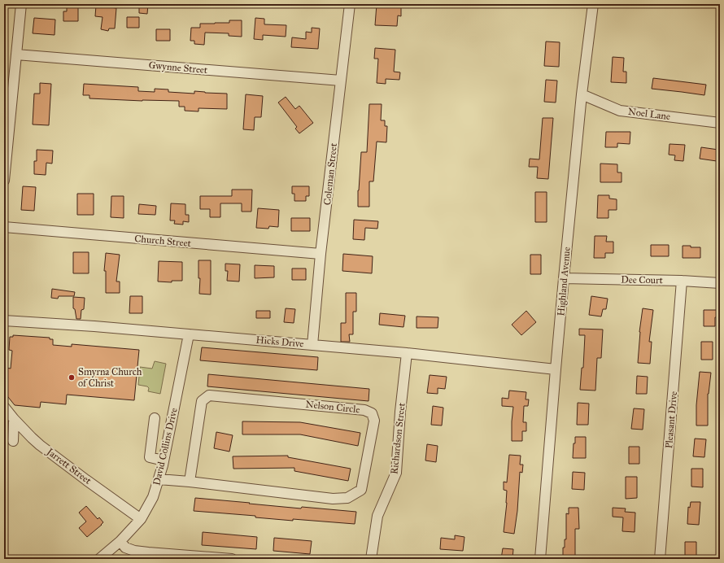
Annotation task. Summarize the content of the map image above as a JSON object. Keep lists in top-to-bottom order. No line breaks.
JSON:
{"streets":{"street":["Gwynne Street","Noel Lane","Coleman Street","Church Street","Dee Court","Highland Avenue","Hicks Drive","Nelson Circle","Pleasant Drive","Richardson Street","David Collins Drive","Jarrett Street"]},"crossings":[["Gwynne Street","Coleman Street"],["Noel Lane","Highland Avenue"],["Coleman Street","Church Street"],["Coleman Street","Hicks Drive"],["Dee Court","Highland Avenue"],["Dee Court","Pleasant Drive"],["Highland Avenue","Hicks Drive"],["Hicks Drive","Richardson Street"],["Hicks Drive","David Collins Drive"],["Nelson Circle","David Collins Drive"],["David Collins Drive","Jarrett Street"]],"places":["Smyrna Church of Christ"]}
